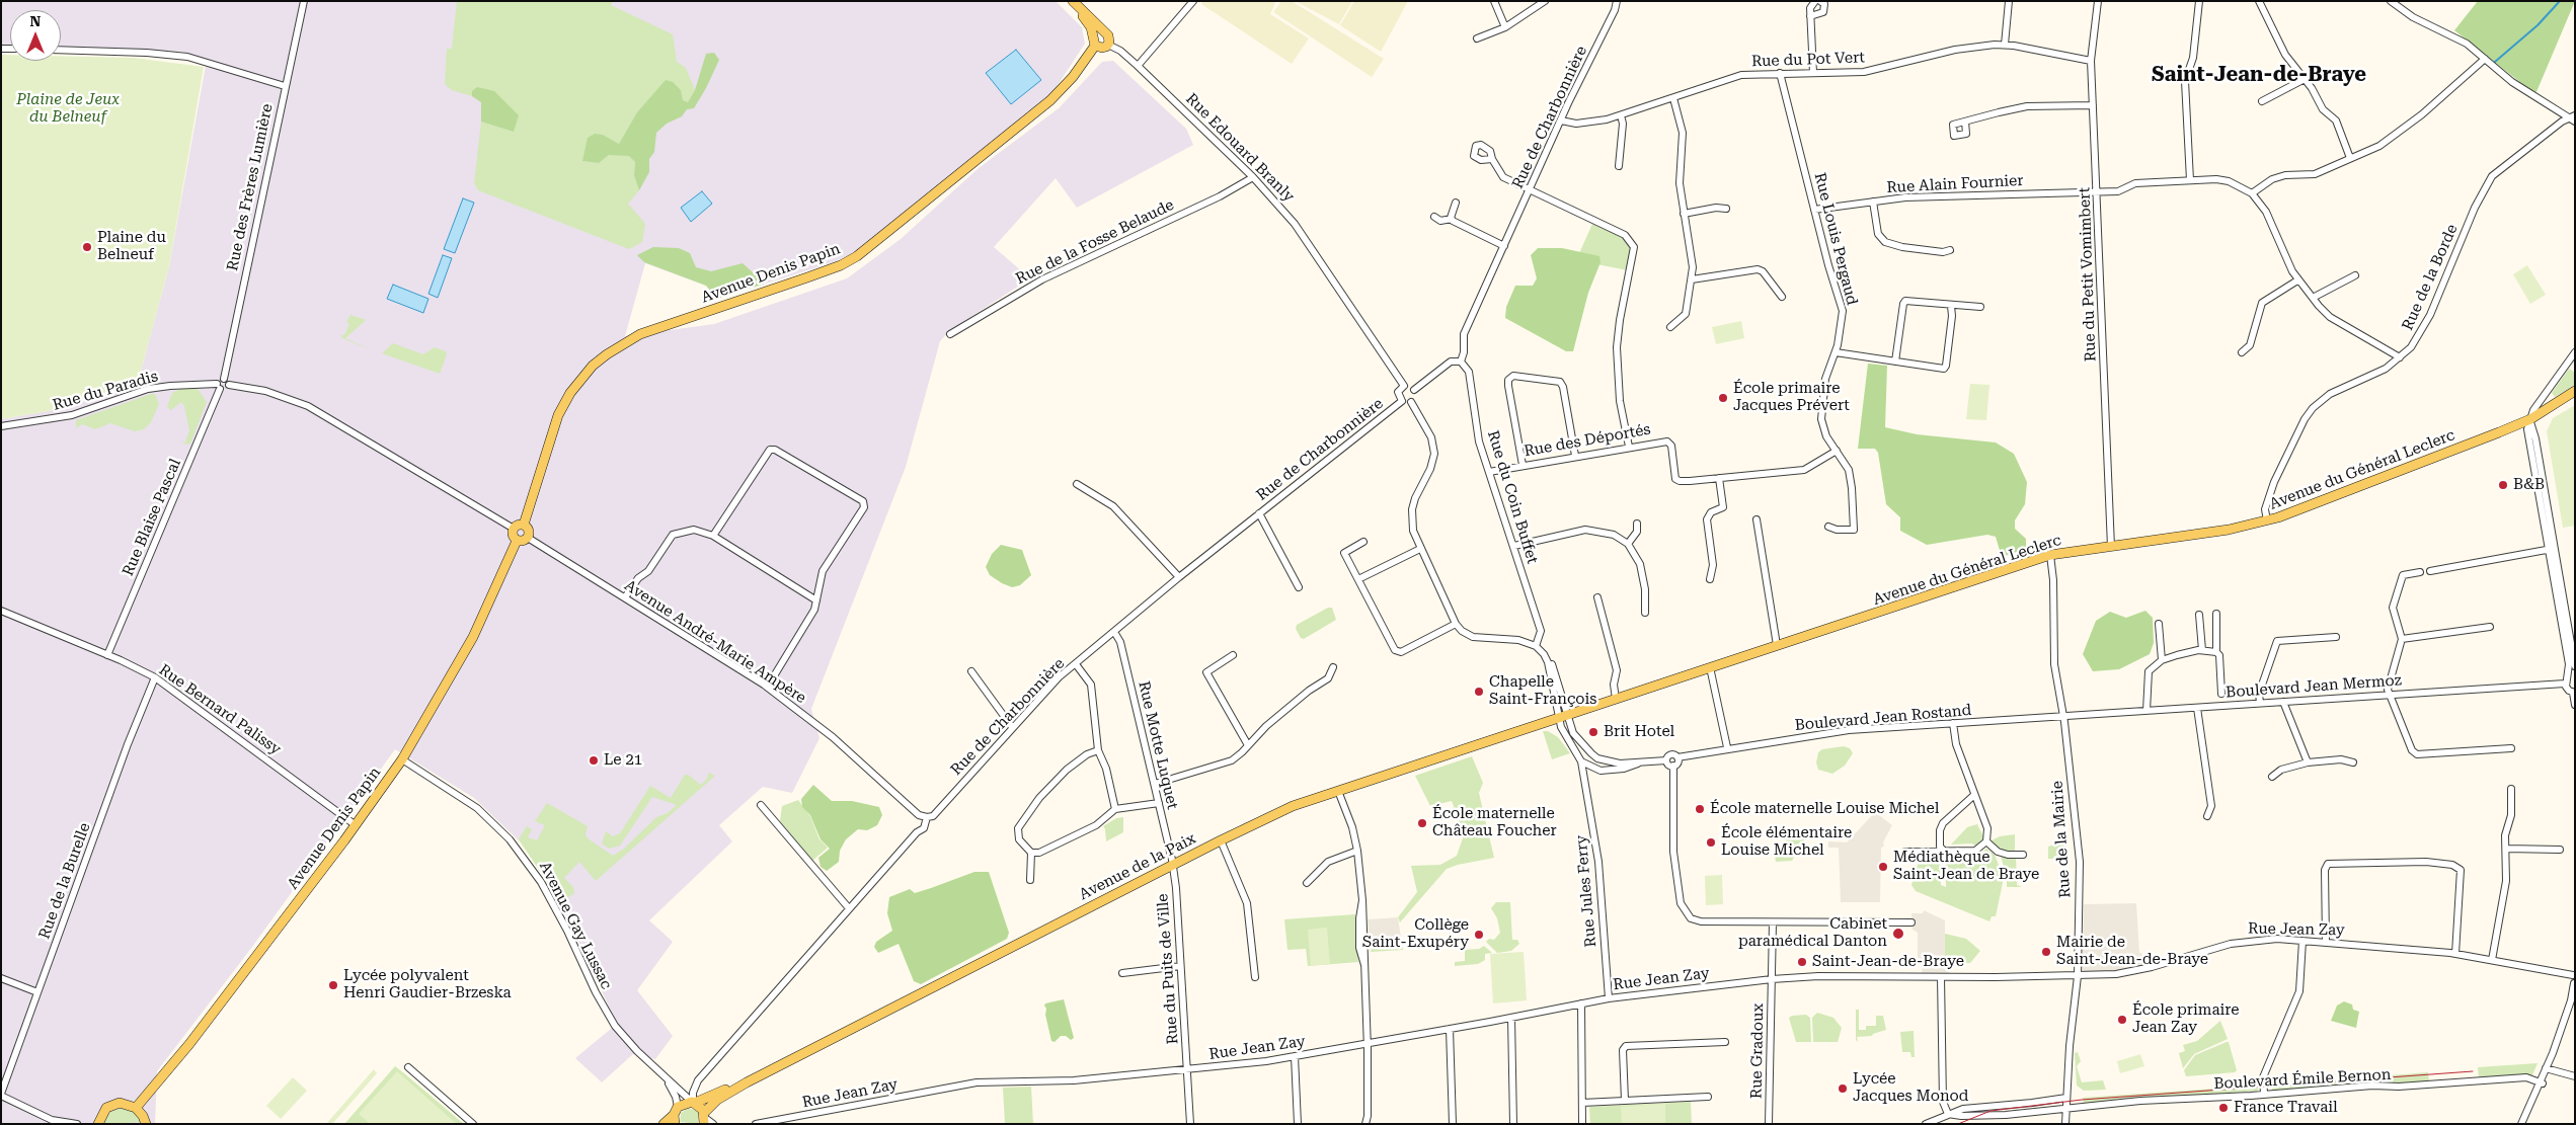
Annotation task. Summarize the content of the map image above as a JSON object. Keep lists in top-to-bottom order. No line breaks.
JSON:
{"streets":{"main road":["Avenue Denis Papin","Avenue du Général Leclerc","Avenue de la Paix"],"street":["Rue du Pot Vert","Rue de Charbonnière","Rue Edouard Branly","Rue Alain Fournier","Rue des Frères Lumière","Rue Louis Pergaud","Rue de la Fosse Belaude","Rue du Petit Vomimbert","Rue de la Borde","Rue du Paradis","Rue des Déportés","Rue du Coin Buffet","Rue Blaise Pascal","Avenue André-Marie Ampère","Boulevard Jean Mermoz","Rue Bernard Palissy","Boulevard Jean Rostand","Rue Motte Luquet","Rue de la Mairie","Rue de la Burelle","Rue Jules Ferry","Avenue Gay Lussac","Rue Jean Zay","Rue du Puits de Ville","Rue Gradoux","Boulevard Émile Bernon"]},"crossings":[["Rue du Pot Vert","Rue de Charbonnière"],["Rue du Pot Vert","Rue Louis Pergaud"],["Rue du Pot Vert","Rue du Petit Vomimbert"],["Rue de Charbonnière","Rue Edouard Branly"],["Rue de Charbonnière","Rue du Coin Buffet"],["Rue de Charbonnière","Avenue André-Marie Ampère"],["Rue de Charbonnière","Rue Motte Luquet"],["Rue de Charbonnière","Avenue de la Paix"],["Rue de Charbonnière","Avenue Gay Lussac"],["Rue Edouard Branly","Rue de la Fosse Belaude"],["Rue Edouard Branly","Avenue Denis Papin"],["Rue Alain Fournier","Rue Louis Pergaud"],["Rue Alain Fournier","Rue du Petit Vomimbert"],["Avenue Denis Papin","Avenue André-Marie Ampère"],["Avenue Denis Papin","Rue Bernard Palissy"],["Avenue Denis Papin","Avenue Gay Lussac"],["Rue du Petit Vomimbert","Avenue du Général Leclerc"],["Rue de la Borde","Avenue du Général Leclerc"],["Rue du Paradis","Rue Blaise Pascal"],["Rue des Déportés","Rue du Coin Buffet"],["Avenue du Général Leclerc","Rue du Coin Buffet"],["Avenue du Général Leclerc","Rue de la Mairie"],["Avenue du Général Leclerc","Avenue de la Paix"],["Rue du Coin Buffet","Avenue de la Paix"],["Rue Blaise Pascal","Rue Bernard Palissy"],["Boulevard Jean Mermoz","Boulevard Jean Rostand"],["Boulevard Jean Mermoz","Rue de la Mairie"],["Rue Bernard Palissy","Rue de la Burelle"],["Boulevard Jean Rostand","Rue de la Mairie"],["Rue Motte Luquet","Avenue de la Paix"],["Rue Motte Luquet","Rue du Puits de Ville"],["Rue de la Mairie","Rue Jean Zay"],["Rue de la Mairie","Boulevard Émile Bernon"],["Avenue de la Paix","Avenue Gay Lussac"],["Avenue de la Paix","Rue du Puits de Ville"],["Rue Jules Ferry","Rue Jean Zay"],["Rue Jean Zay","Rue du Puits de Ville"],["Rue Jean Zay","Rue Gradoux"]],"districts":["Saint-Jean-de-Braye"],"parks":["Plaine de Jeux du Belneuf"],"places":["Plaine du Belneuf","École primaire Jacques Prévert","B&B","Chapelle Saint-François","Brit Hotel","Le 21","École maternelle Louise Michel","École maternelle Château Foucher","École élémentaire Louise Michel","Médiathèque Saint-Jean de Braye","Cabinet paramédical Danton","Collège Saint-Exupéry","Mairie de Saint-Jean-de-Braye","Saint-Jean-de-Braye","Lycée polyvalent Henri Gaudier-Brzeska","École primaire Jean Zay","Lycée Jacques Monod","France Travail"],"north":"top"}
